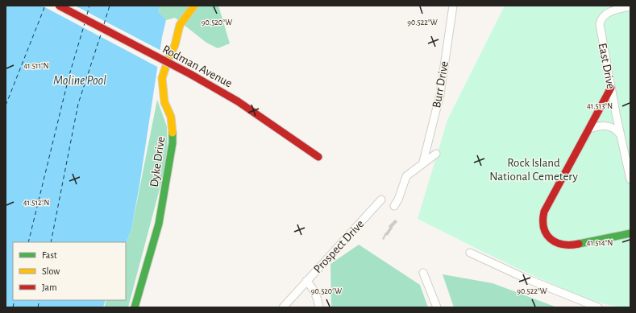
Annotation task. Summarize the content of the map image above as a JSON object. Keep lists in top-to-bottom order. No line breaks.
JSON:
{"streets":{"street":["Rodman Avenue","East Drive","Burr Drive","Dyke Drive","Prospect Drive"]},"water":["Moline Pool"],"parks":["Rock Island National Cemetery"],"legend":["Fast","Slow","Jam"],"coordinates":["90.520°W","90.522°W","41.511°N","41.513°N","41.512°N","41.514°N"]}
